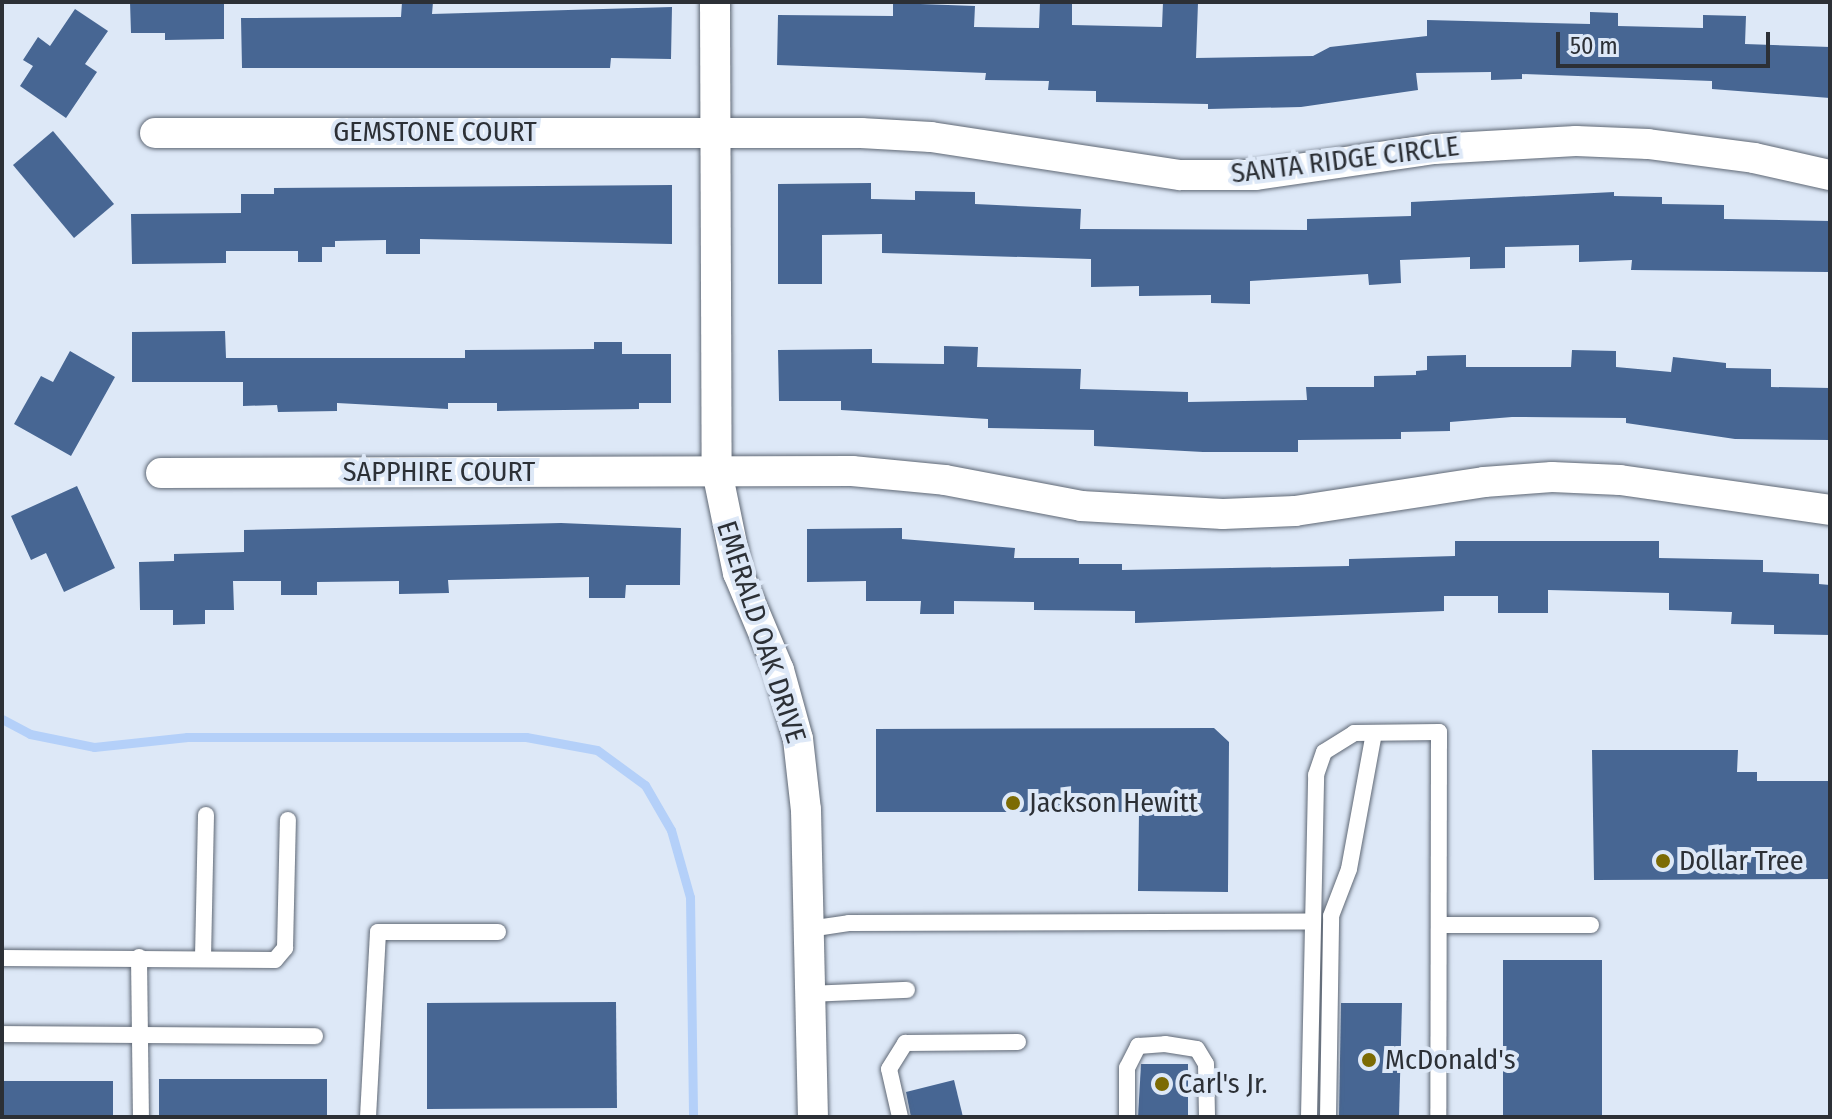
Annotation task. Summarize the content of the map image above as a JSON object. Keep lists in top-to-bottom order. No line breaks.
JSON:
{"streets":{"street":["GEMSTONE COURT","SANTA RIDGE CIRCLE","SAPPHIRE COURT","EMERALD OAK DRIVE"]},"crossings":[["GEMSTONE COURT","SANTA RIDGE CIRCLE"],["GEMSTONE COURT","EMERALD OAK DRIVE"],["SANTA RIDGE CIRCLE","EMERALD OAK DRIVE"],["SAPPHIRE COURT","EMERALD OAK DRIVE"]],"places":["Jackson Hewitt","Dollar Tree","McDonald's","Carl's Jr."],"scale_bar":"50 m"}
